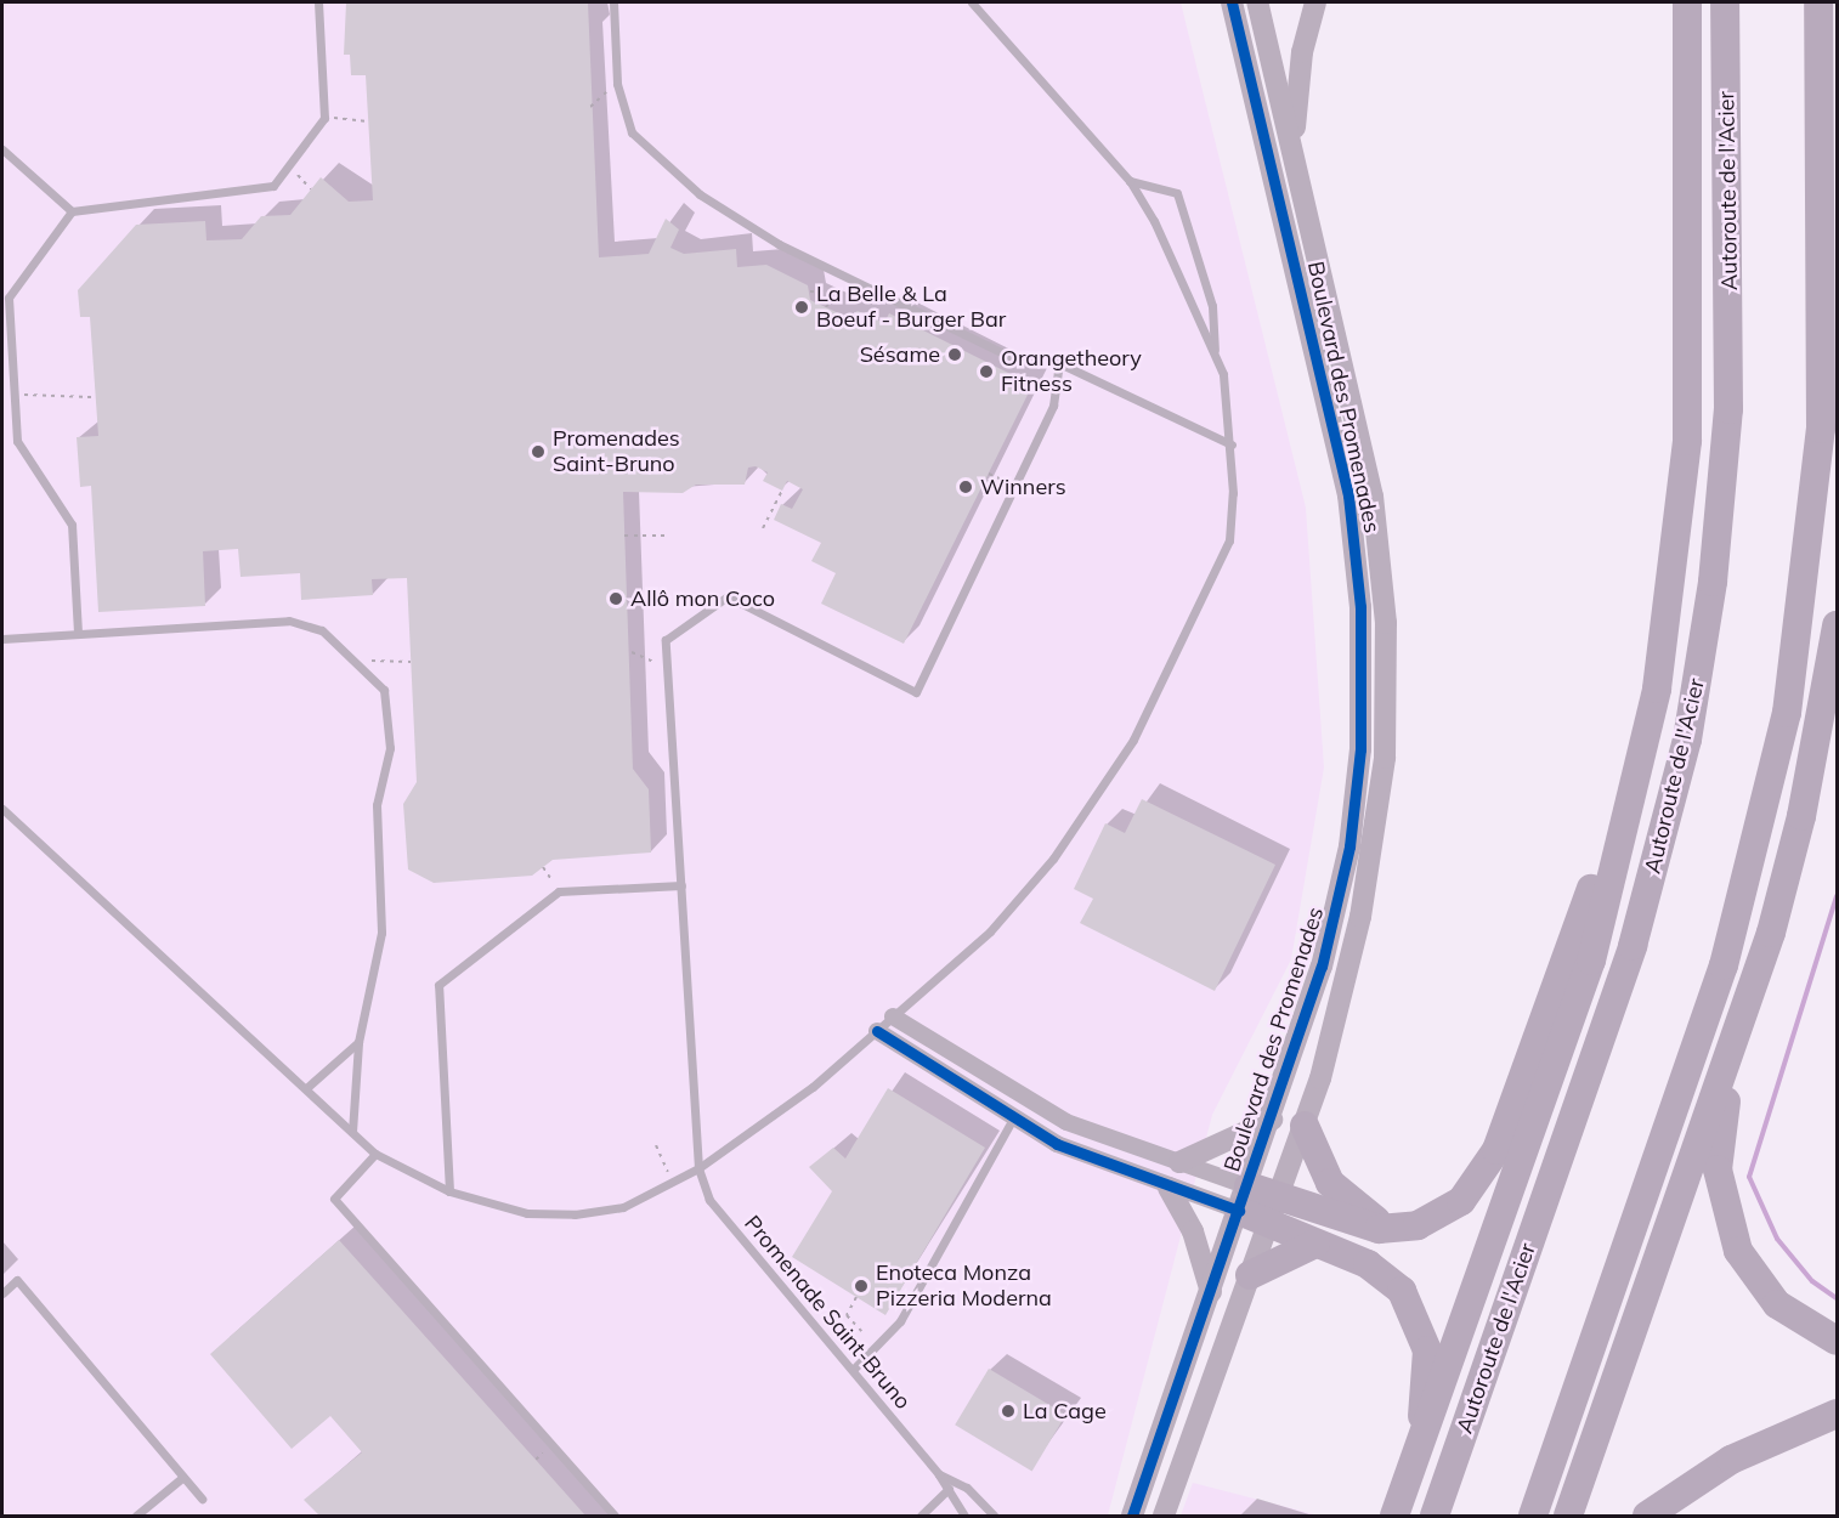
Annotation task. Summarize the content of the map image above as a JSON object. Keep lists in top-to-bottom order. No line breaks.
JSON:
{"streets":{"highway":["Autoroute de l'Acier"],"street":["Boulevard des Promenades"],"lane":["Promenade Saint-Bruno"]},"places":["La Belle & La Boeuf - Burger Bar","Sésame","Orangetheory Fitness","Promenades Saint-Bruno","Winners","Allô mon Coco","Enoteca Monza Pizzeria Moderna","La Cage"]}
